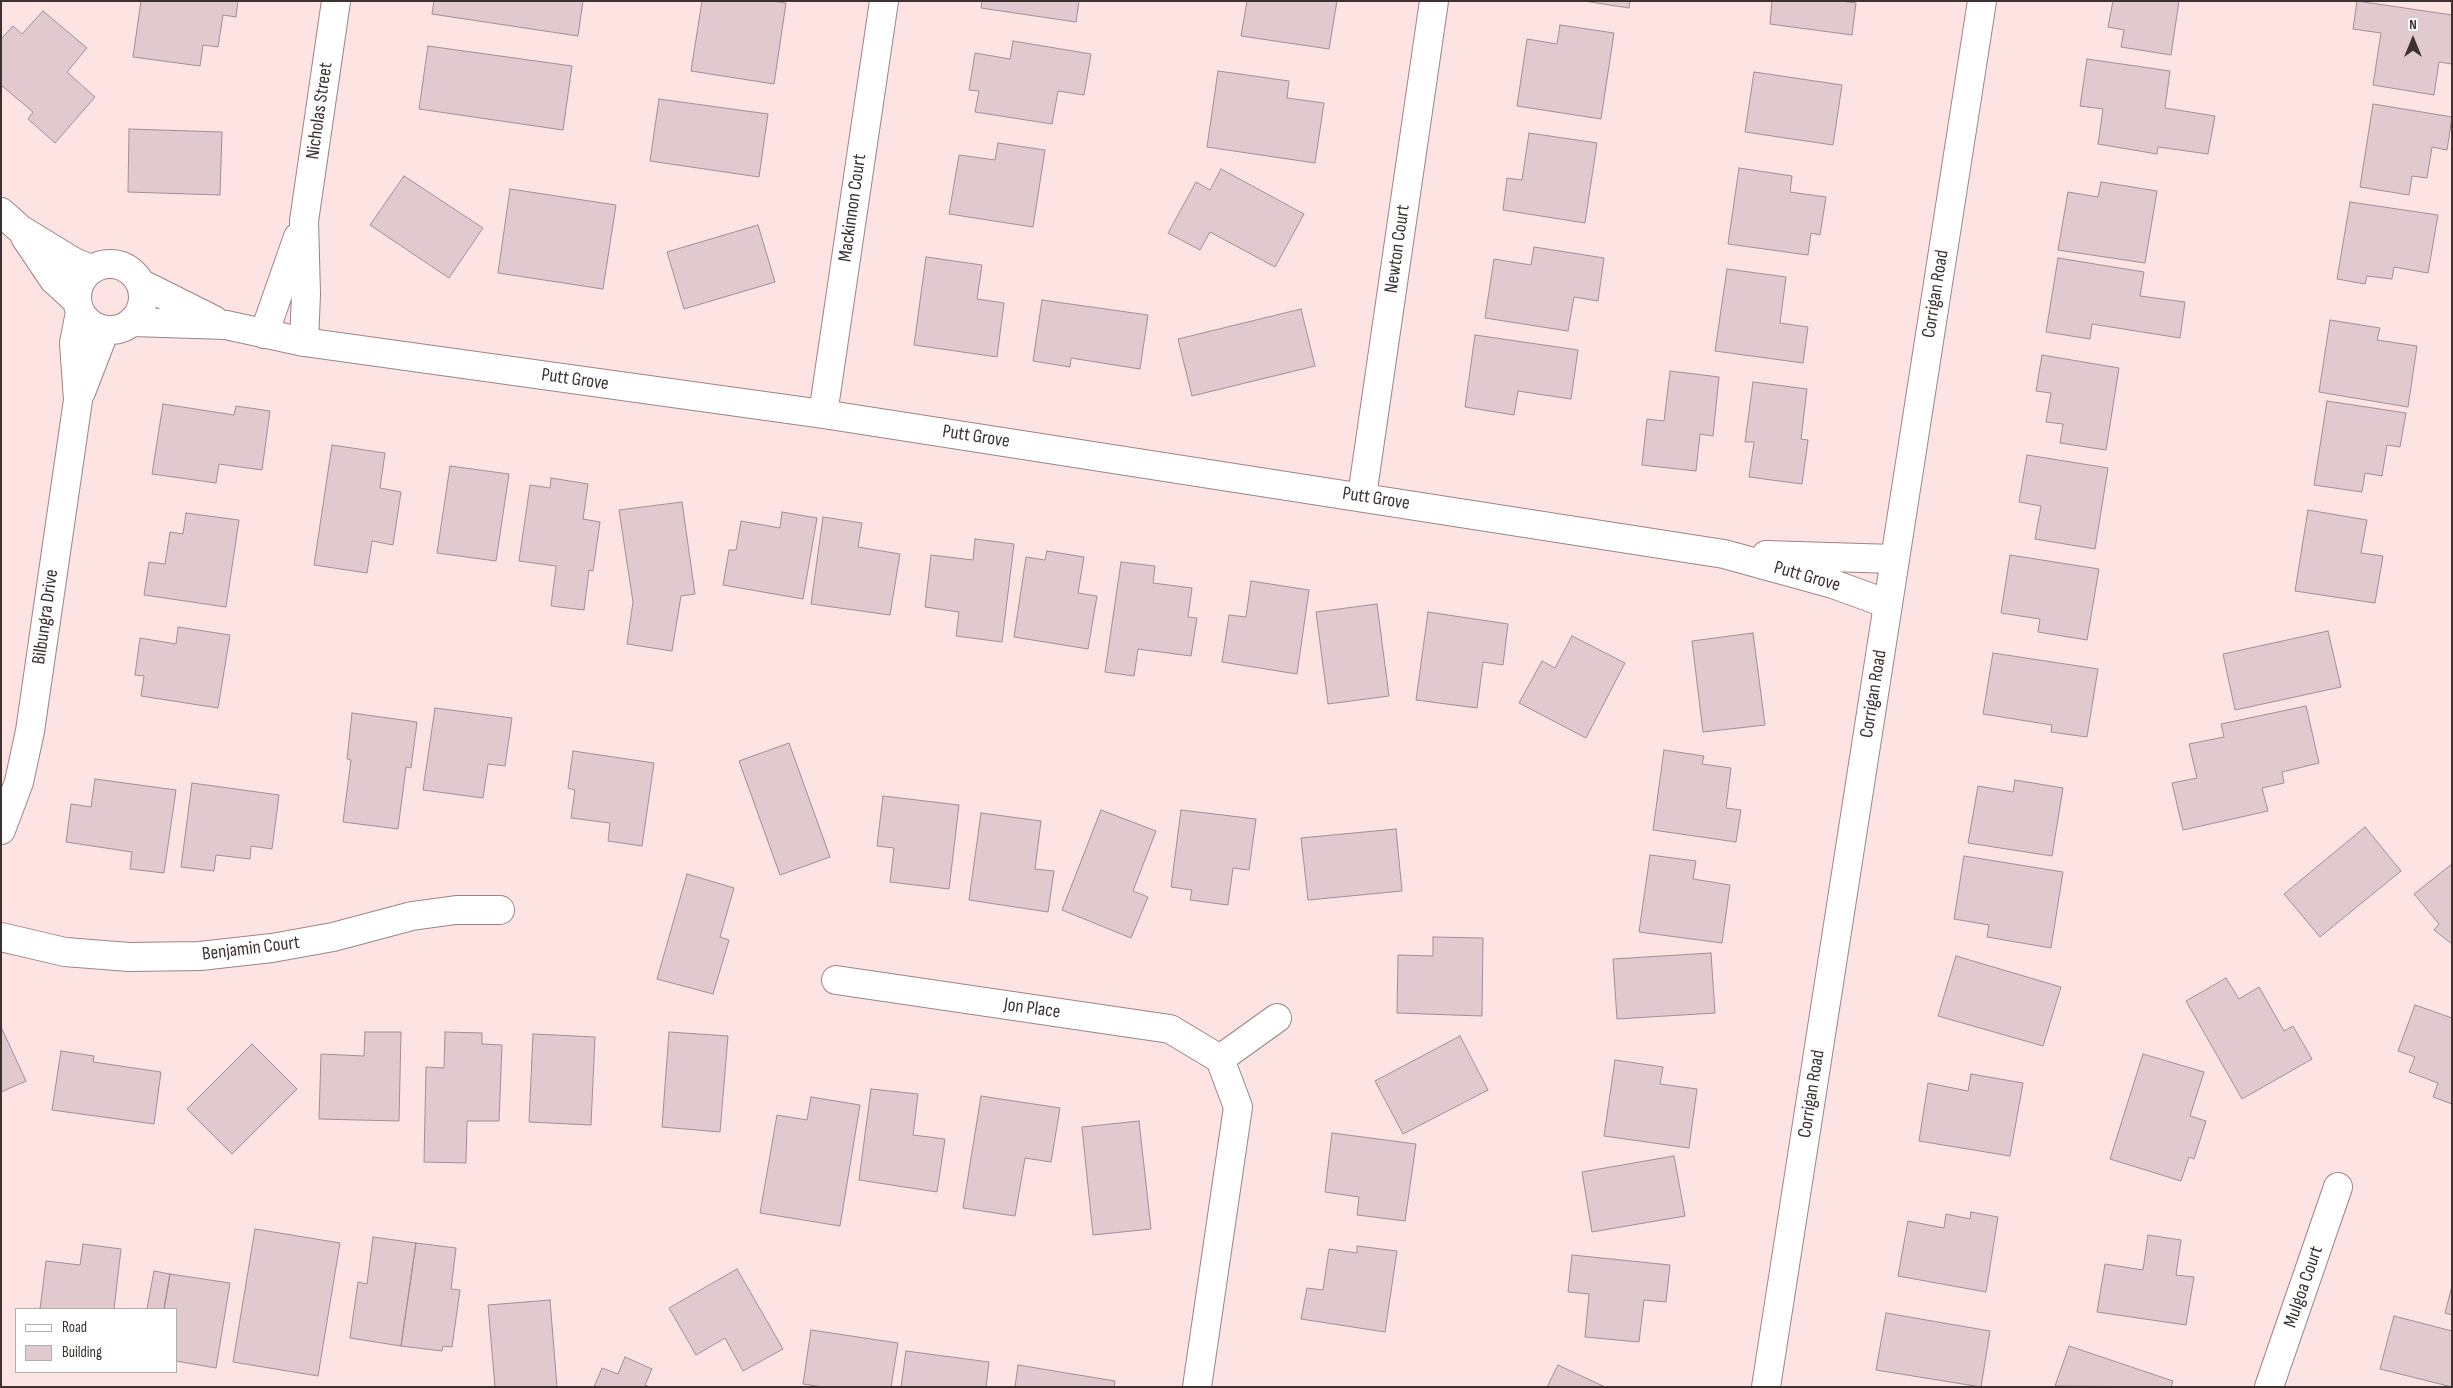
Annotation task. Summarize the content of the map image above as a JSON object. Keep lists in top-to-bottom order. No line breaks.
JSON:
{"streets":{"street":["Nicholas Street","Mackinnon Court","Newton Court","Corrigan Road","Putt Grove","Bilbungra Drive","Benjamin Court","Jon Place","Mulgoa Court"]},"crossings":[["Nicholas Street","Putt Grove"],["Mackinnon Court","Putt Grove"],["Newton Court","Putt Grove"],["Corrigan Road","Putt Grove"],["Putt Grove","Bilbungra Drive"]],"legend":["Road","Building"],"north":"top"}
